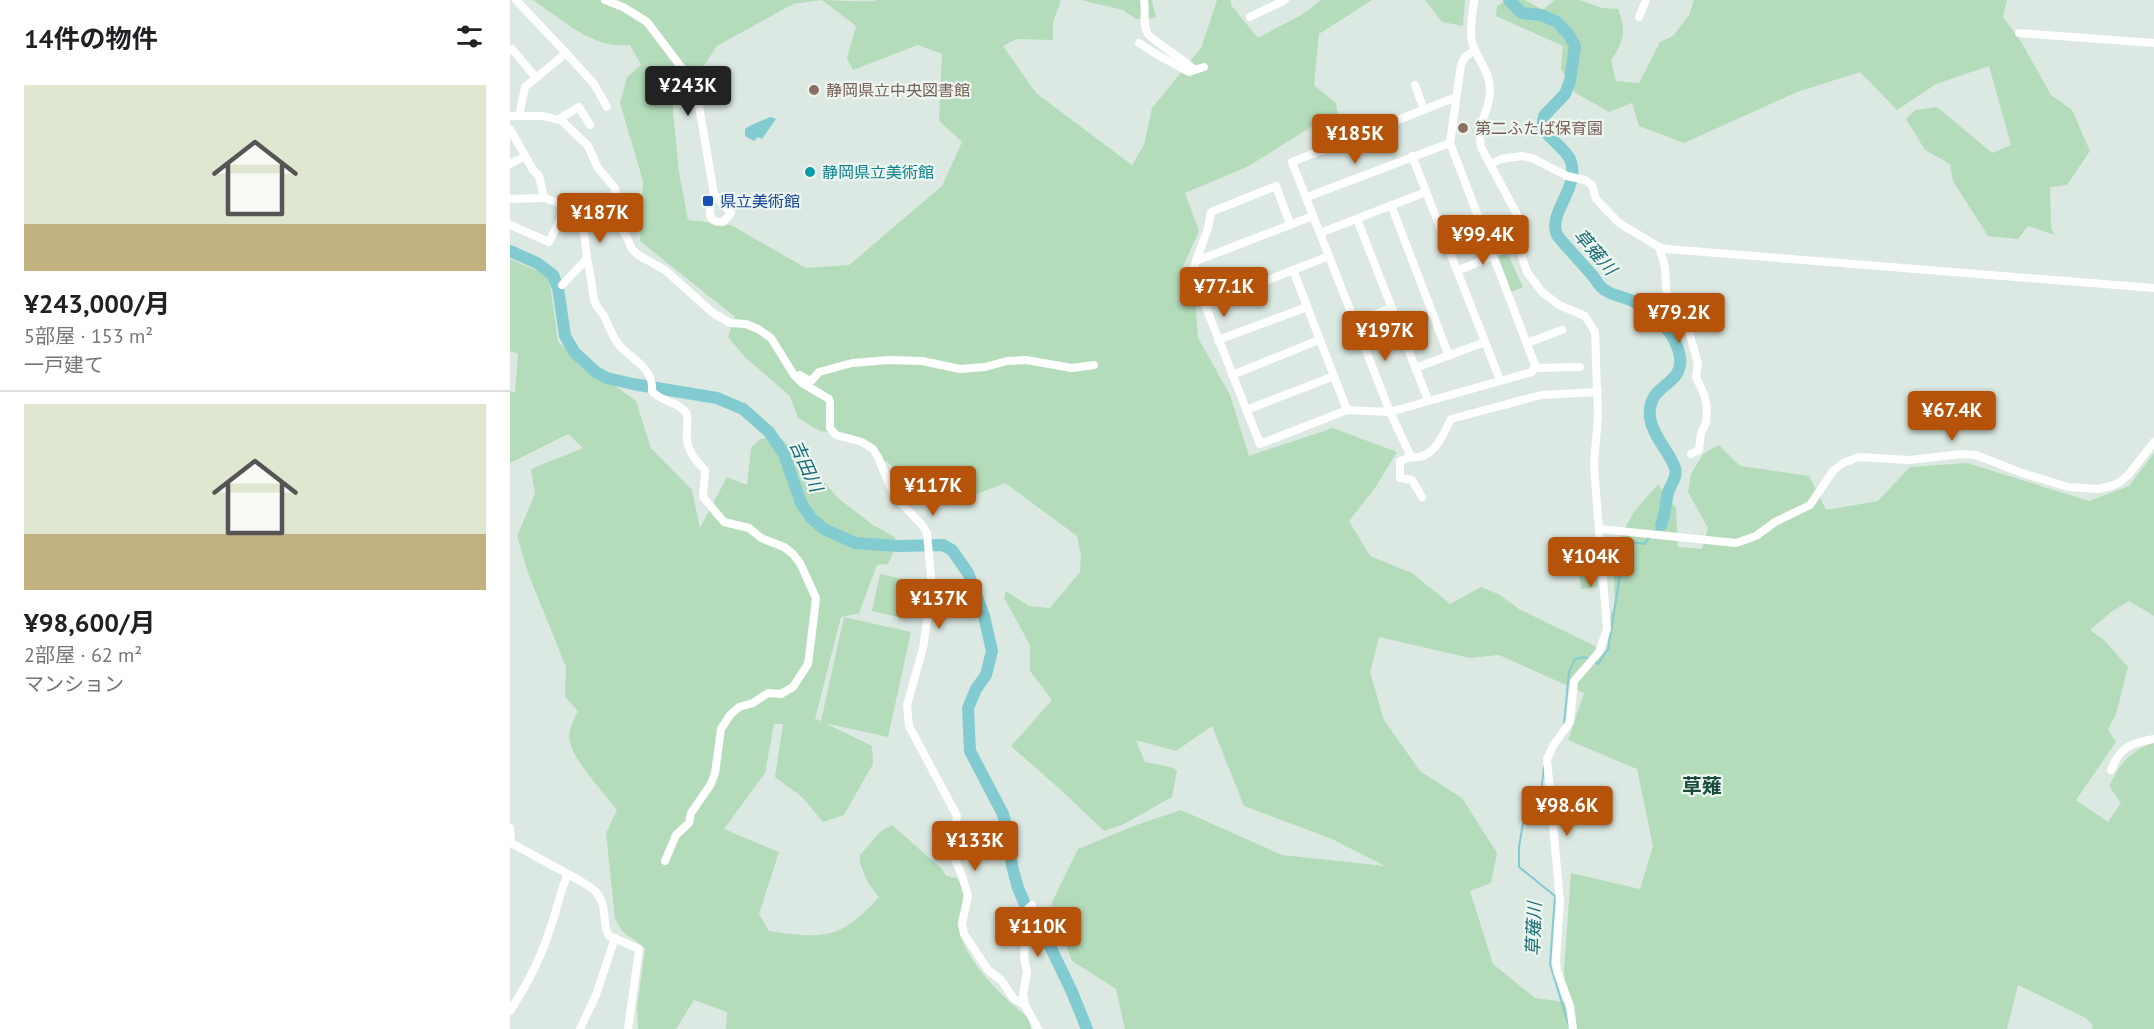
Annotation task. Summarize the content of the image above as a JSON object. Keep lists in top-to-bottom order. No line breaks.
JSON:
{"districts":["草薙"],"water":["草薙川","吉田川"],"places":{"other":["静岡県立中央図書館","第二ふたば保育園","静岡県立美術館"],"transit":["県立美術館"]},"page":{"heading":"14件の物件","price":["¥243K","¥185K","¥187K","¥99.4K","¥77.1K","¥79.2K","¥197K","¥67.4K","¥117K","¥104K","¥137K","¥98.6K","¥133K","¥110K"],"list":[{"name":"¥243,000/月","note":"5部屋 · 153 m² · 一戸建て"},{"name":"¥98,600/月","note":"2部屋 · 62 m² · マンション"}]}}
